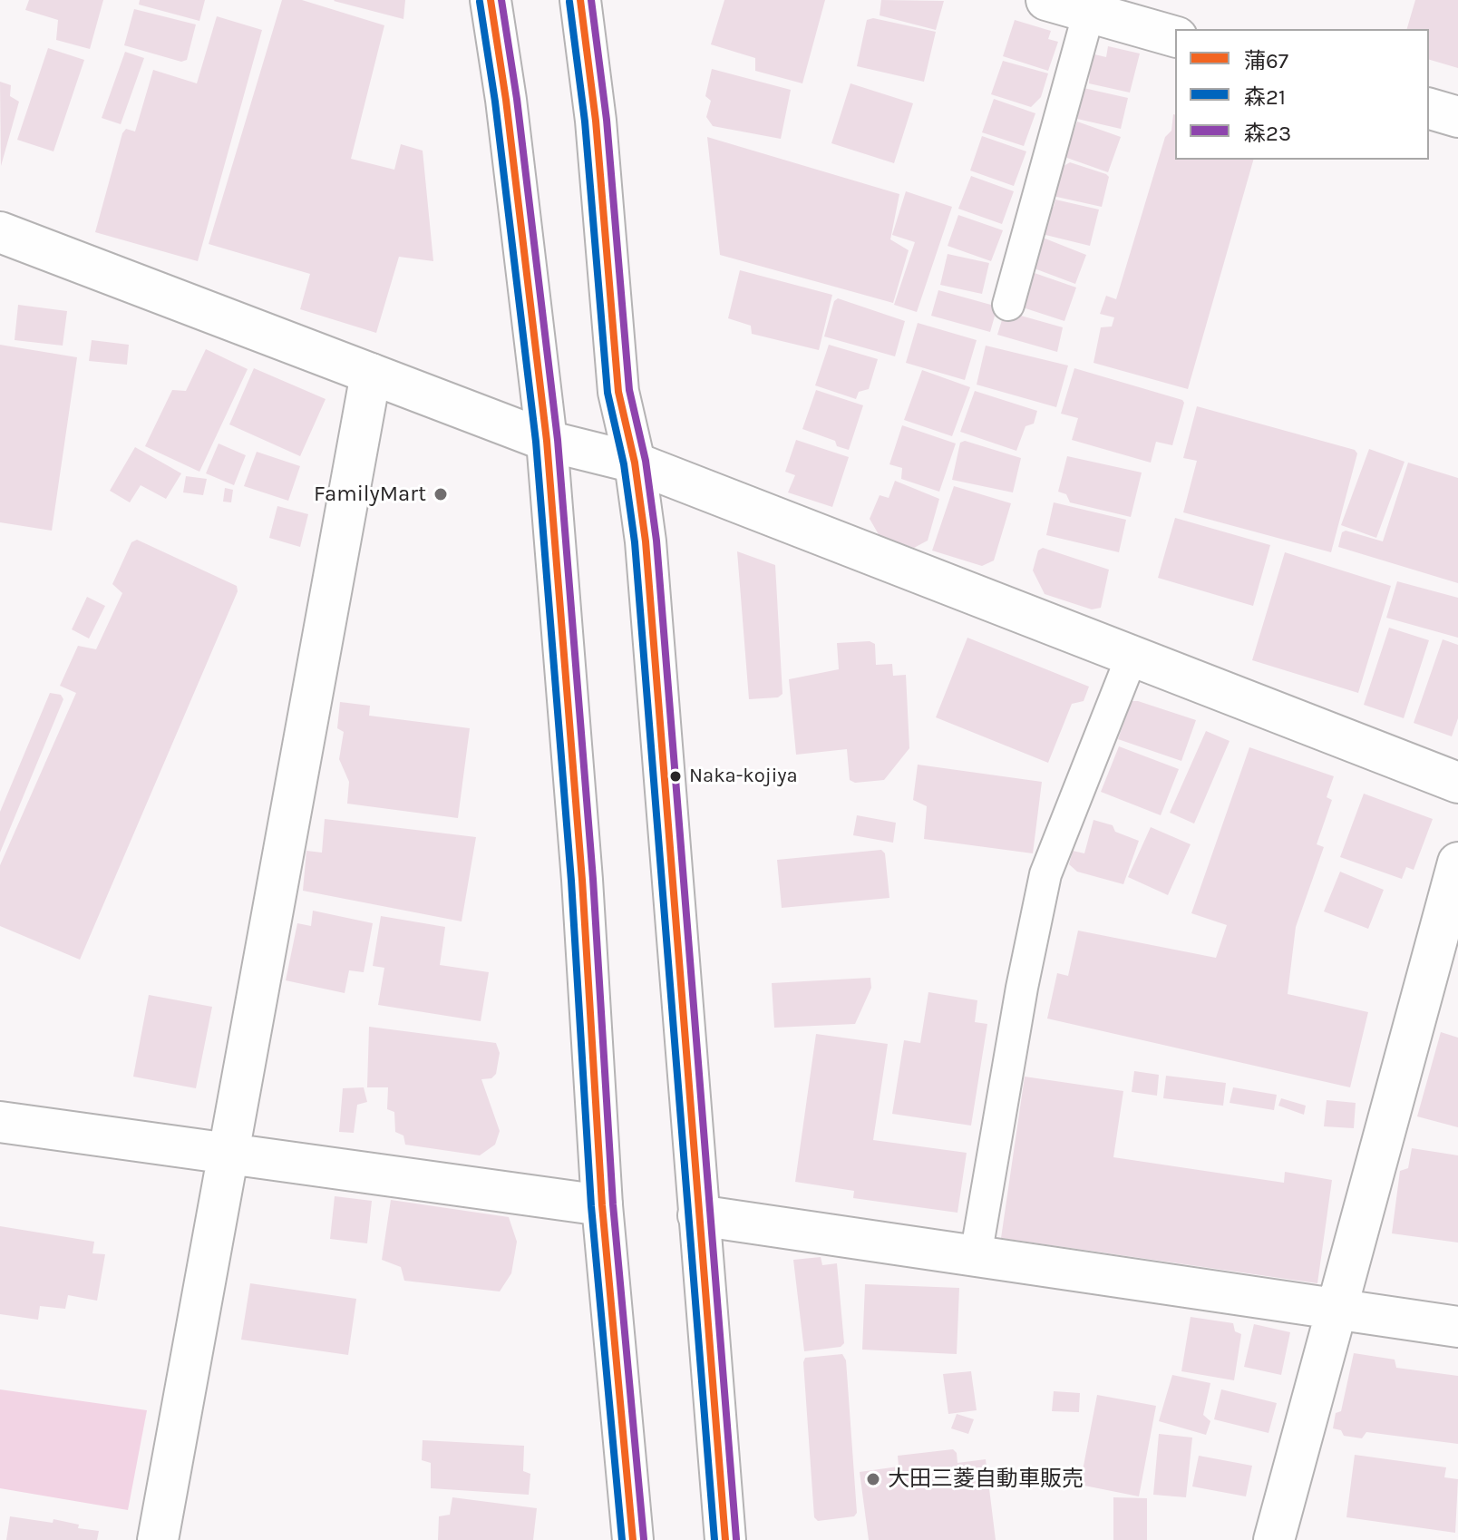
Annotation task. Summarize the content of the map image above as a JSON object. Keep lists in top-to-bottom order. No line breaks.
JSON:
{"places":["FamilyMart","Naka-kojiya","大田三菱自動車販売"],"lines":["transit line 蒲67","transit line 森23","transit line 森21"],"legend":["蒲67","森21","森23"]}
